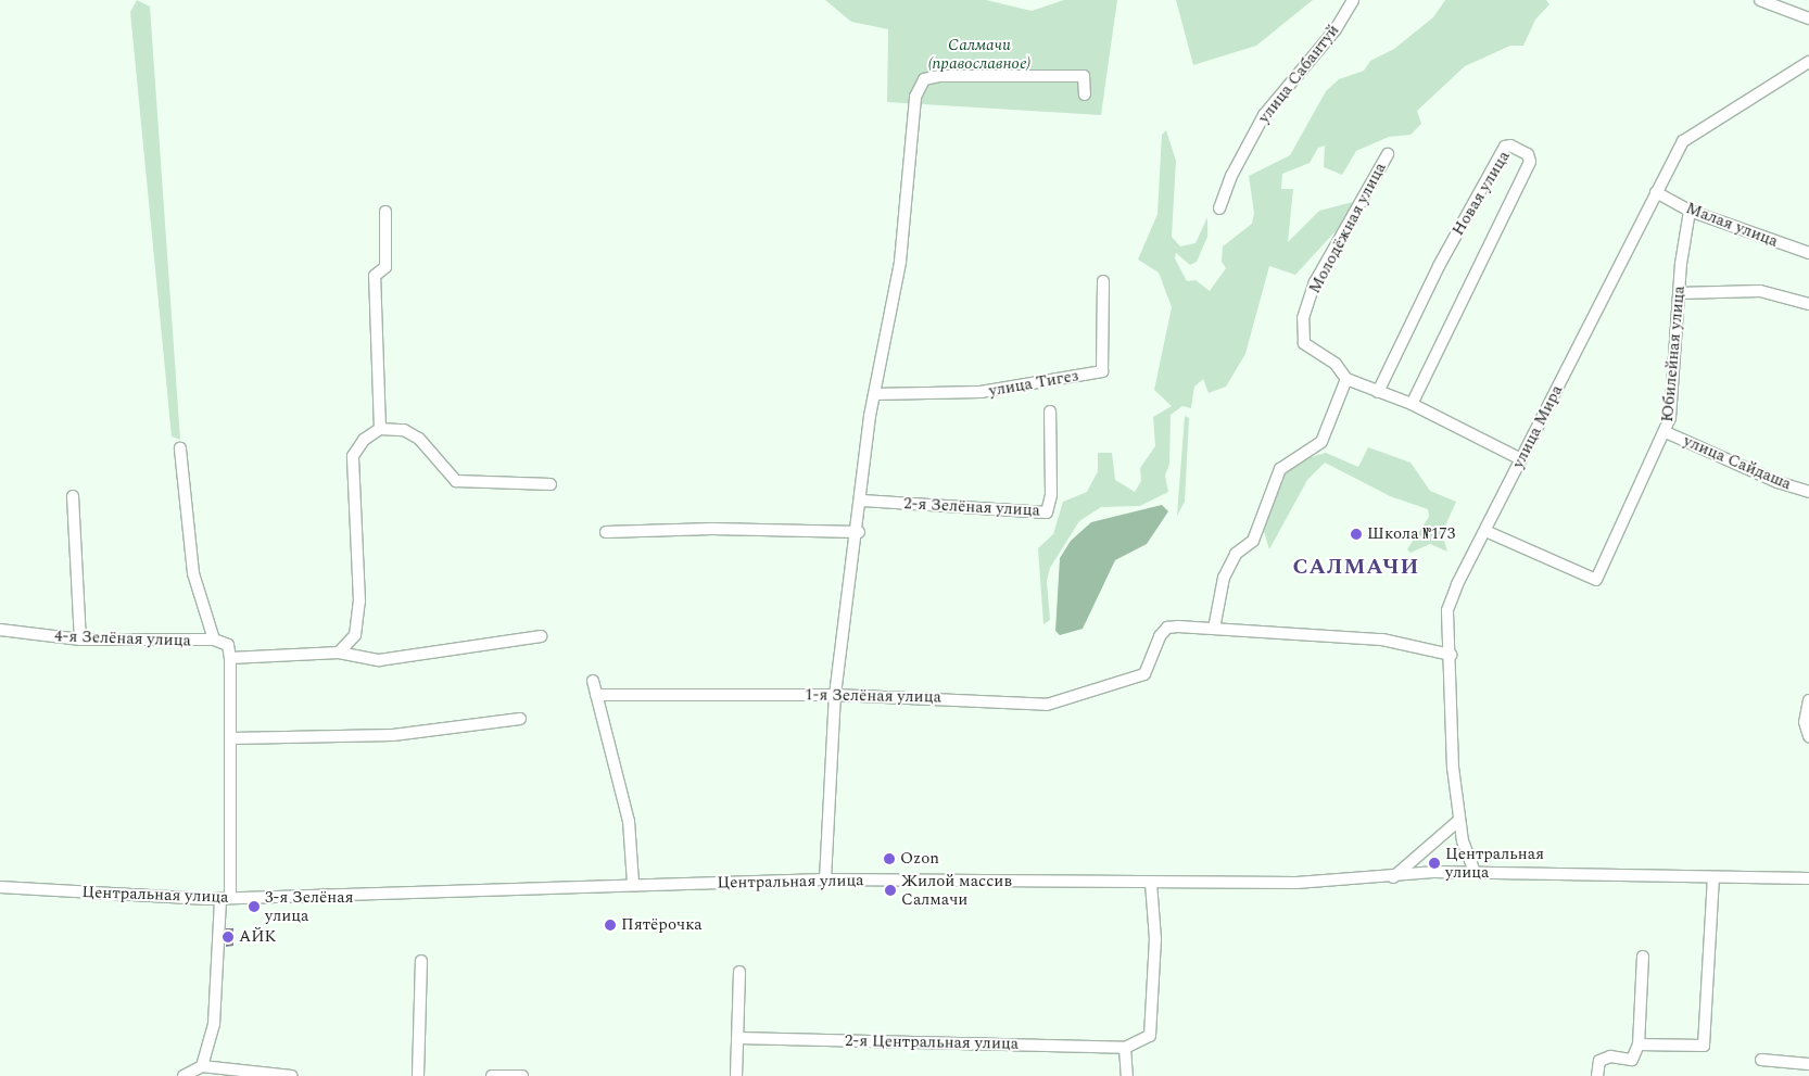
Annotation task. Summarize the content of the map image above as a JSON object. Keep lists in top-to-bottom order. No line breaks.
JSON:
{"streets":{"street":["улица Сабантуй","Новая улица","Малая улица","Молодёжная улица","Юбилейная улица","улица Тигез","улица Мира","улица Сайдаша","2-я Зелёная улица","4-я Зелёная улица","1-я Зелёная улица","Центральная улица","2-я Центральная улица"]},"crossings":[["Новая улица","Молодёжная улица"],["Малая улица","Юбилейная улица"],["Малая улица","улица Мира"],["Молодёжная улица","улица Мира"],["Юбилейная улица","улица Мира"],["Юбилейная улица","улица Сайдаша"],["улица Мира","Центральная улица"],["Центральная улица","2-я Центральная улица"]],"districts":["САЛМАЧИ"],"parks":["Салмачи (православное)"],"places":["Школа №173","Ozon","Центральная улица","Жилой массив Салмачи","3-я Зелёная улица","Пятёрочка","АЙК"]}
